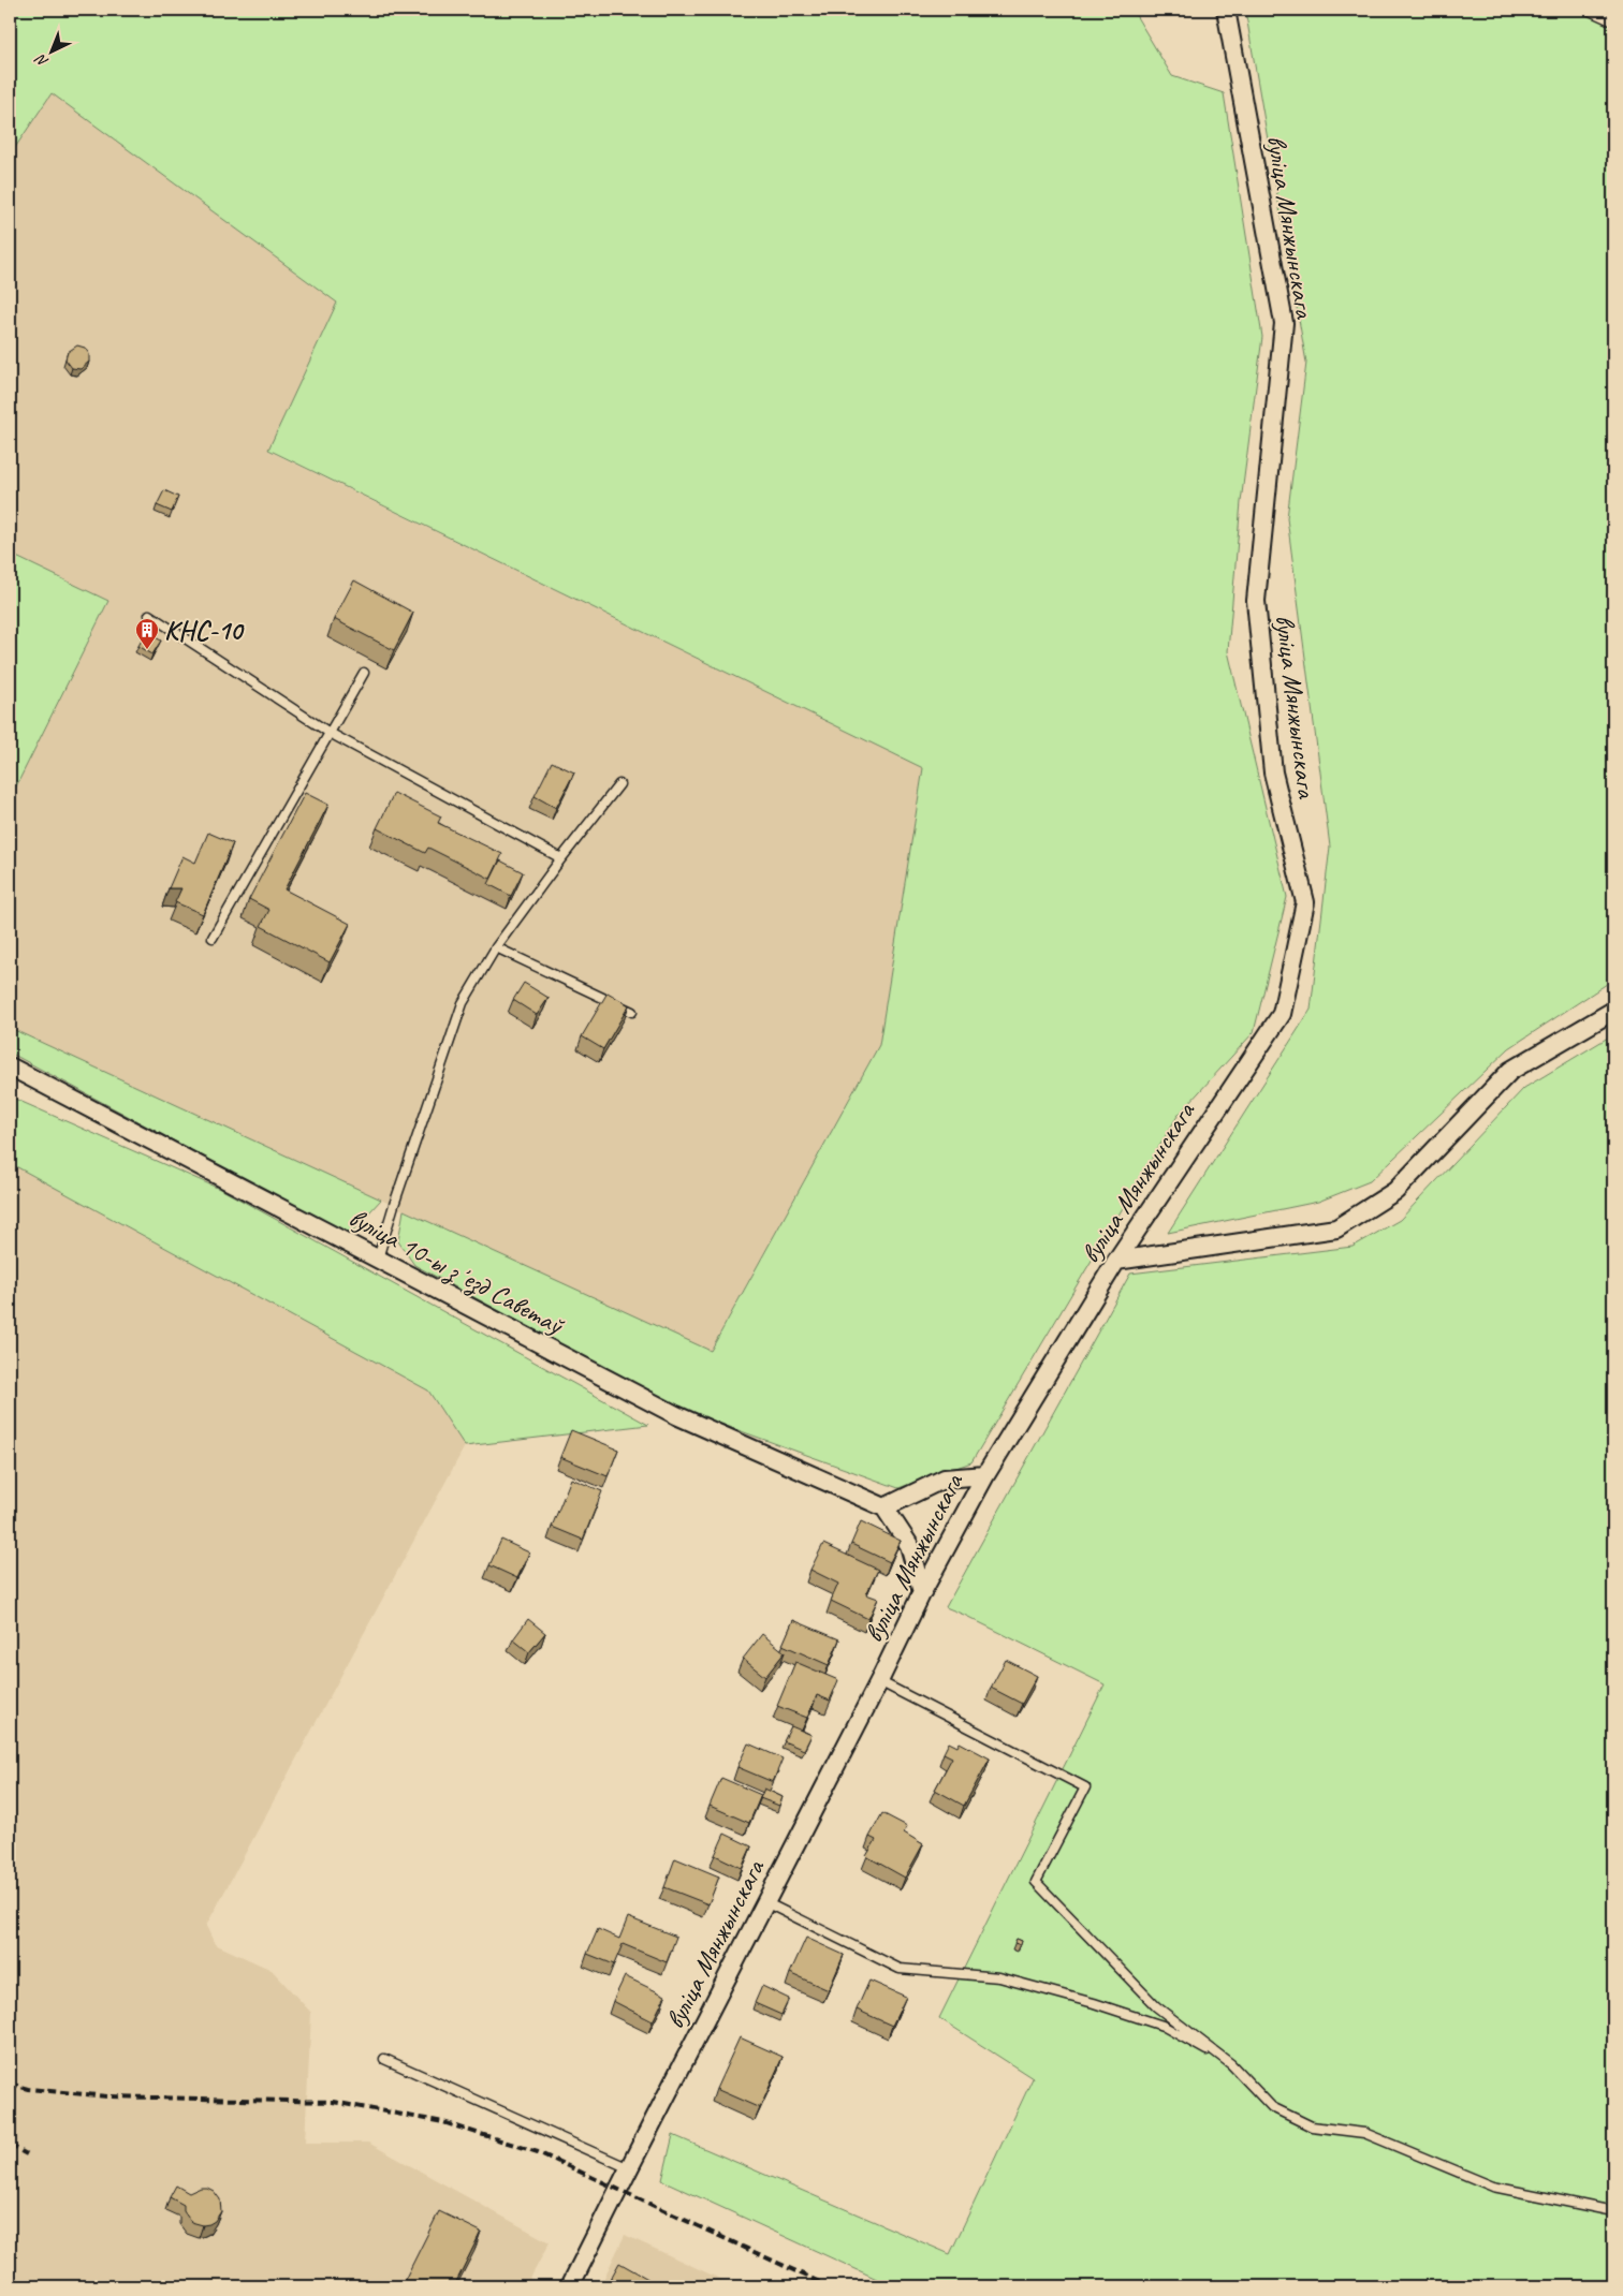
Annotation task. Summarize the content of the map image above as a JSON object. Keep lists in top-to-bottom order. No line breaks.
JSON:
{"streets":{"street":["вуліца Мянжынскага","вуліца 10-ы зʼезд Саветаў"]},"places":{"building":["КНС-10"]},"north":"bottom left"}
